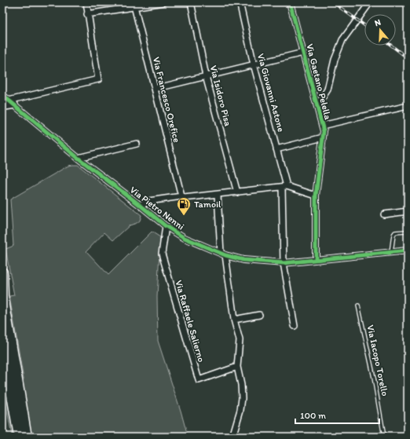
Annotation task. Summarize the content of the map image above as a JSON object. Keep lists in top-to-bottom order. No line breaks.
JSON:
{"streets":{"street":["Via Gaetano Pelella","Via Giovanni Astone","Via Isidoro Pisa","Via Francesco Orefice","Via Pietro Nenni","Via Raffaele Salierno"],"lane":["Via Iacopo Torello"]},"crossings":[["Via Gaetano Pelella","Via Pietro Nenni"],["Via Giovanni Astone","Via Pietro Nenni"],["Via Pietro Nenni","Via Raffaele Salierno"]],"places":{"fuel station":["Tamoil"]},"scale_bar":"100 m","north":"top"}
